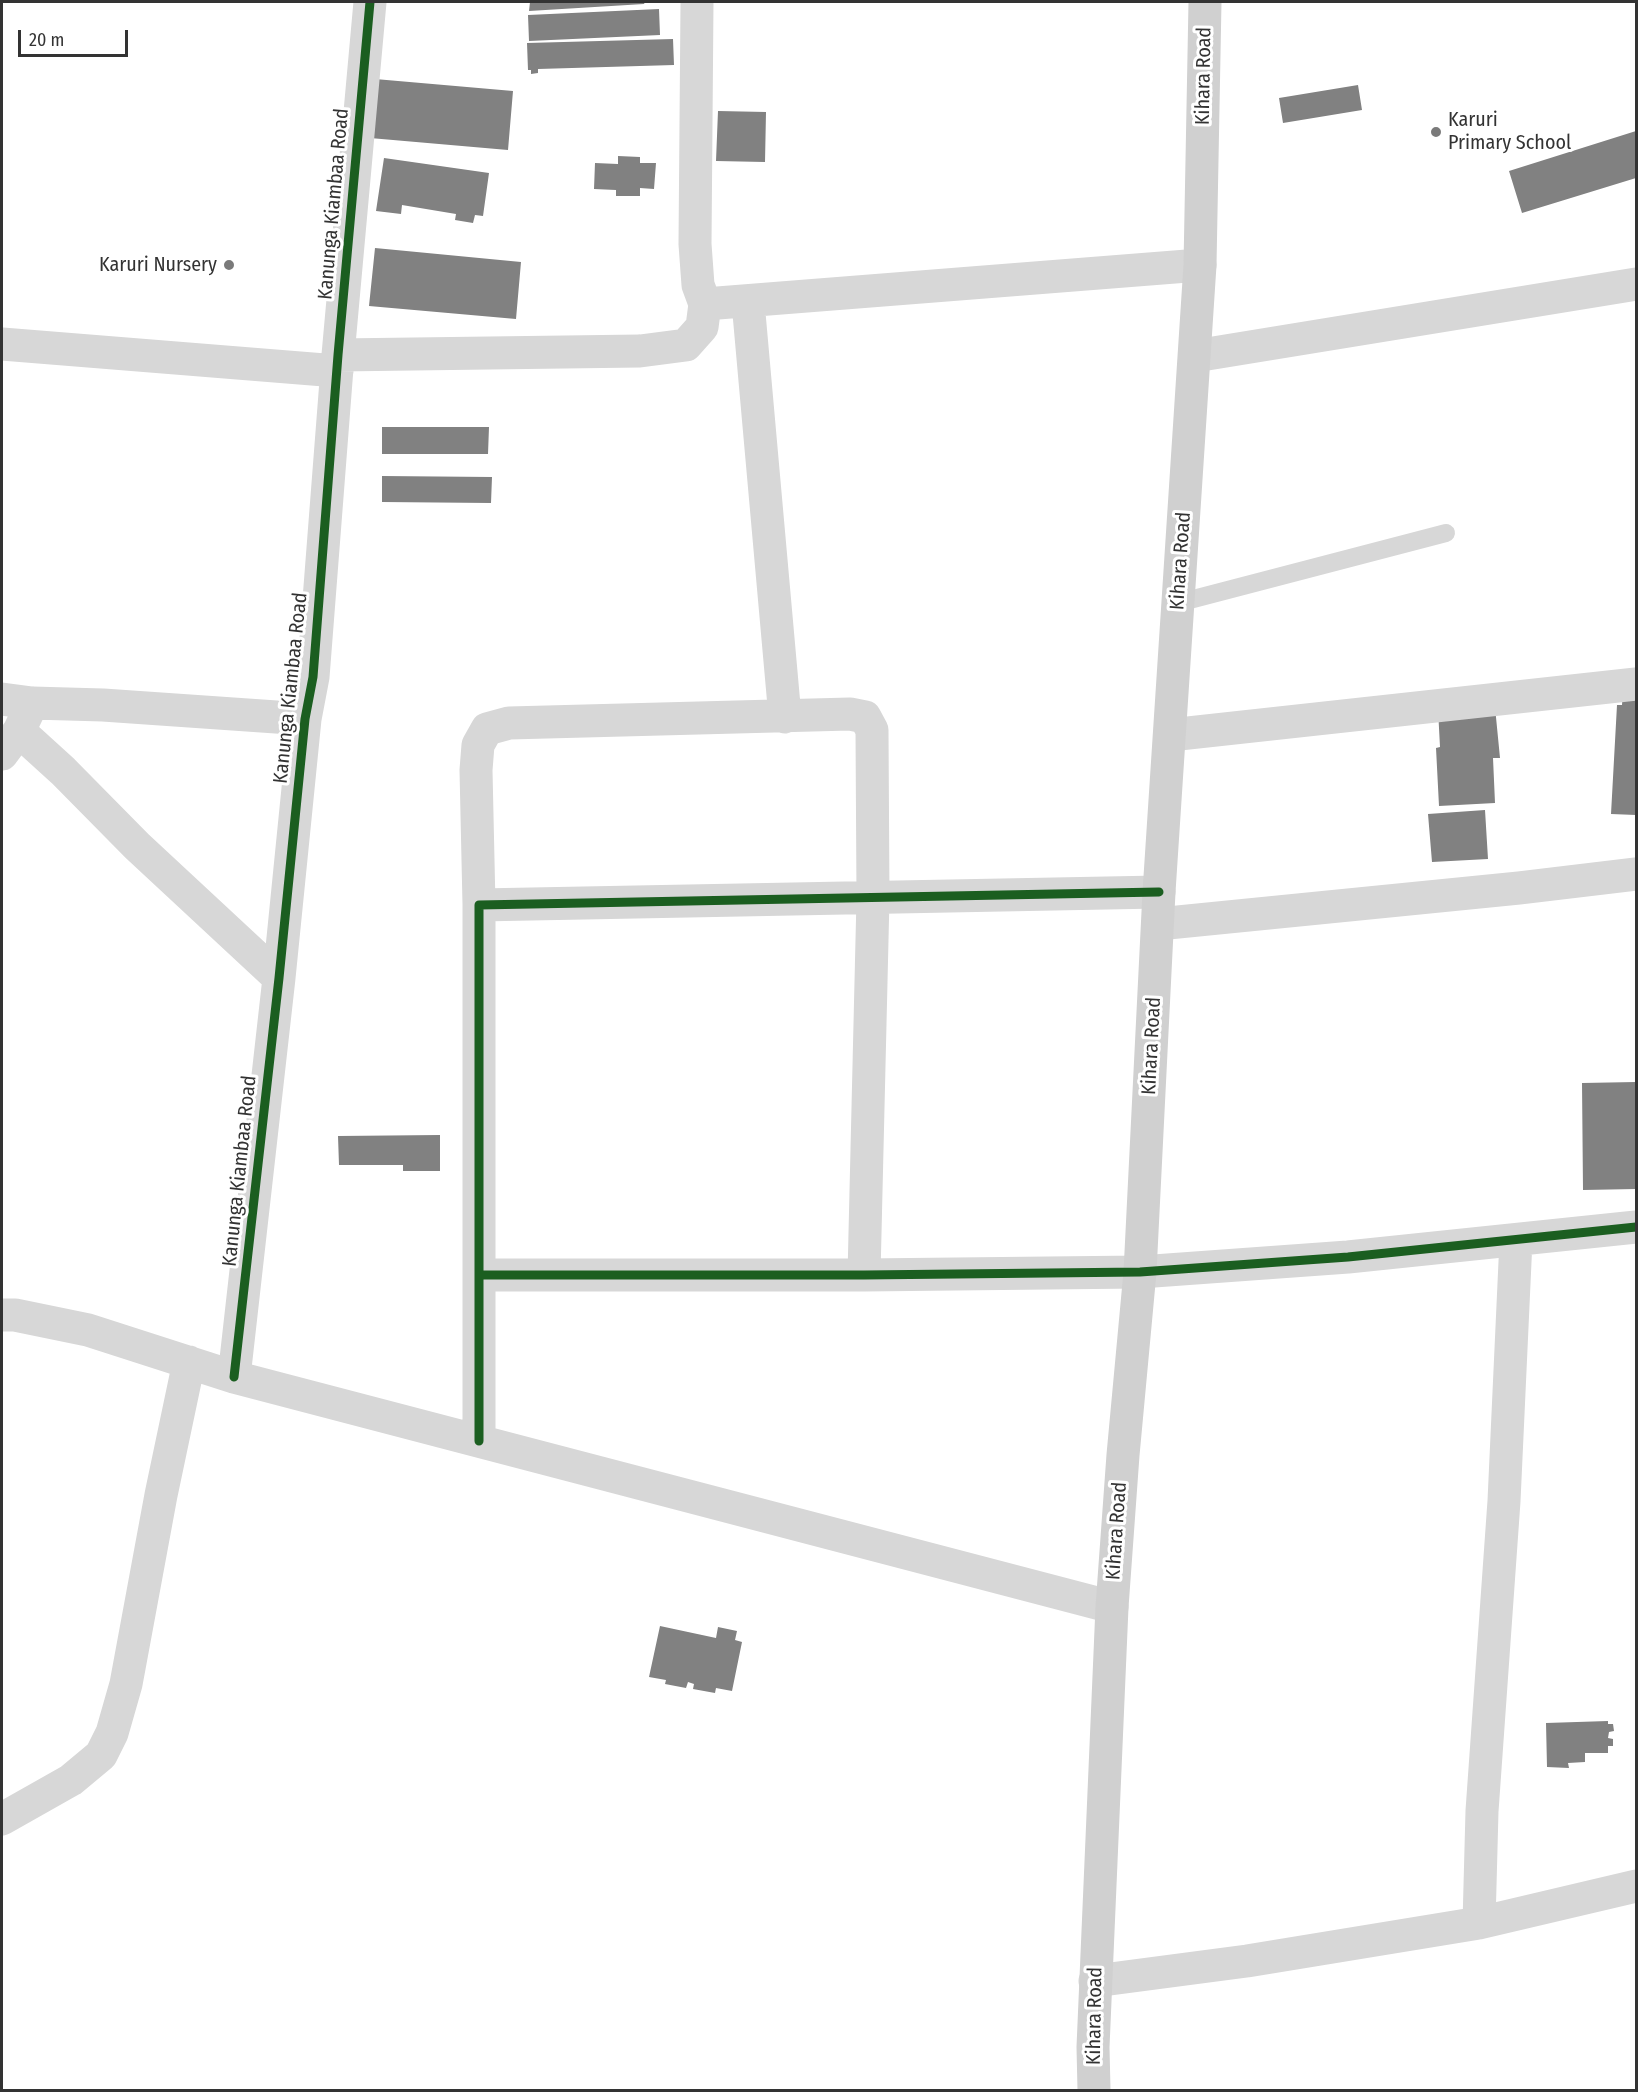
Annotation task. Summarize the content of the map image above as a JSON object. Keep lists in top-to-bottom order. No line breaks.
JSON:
{"streets":{"main road":["Kihara Road"],"street":["Kanunga Kiambaa Road"]},"places":["Karuri Primary School","Karuri Nursery"],"scale_bar":"20 m"}
